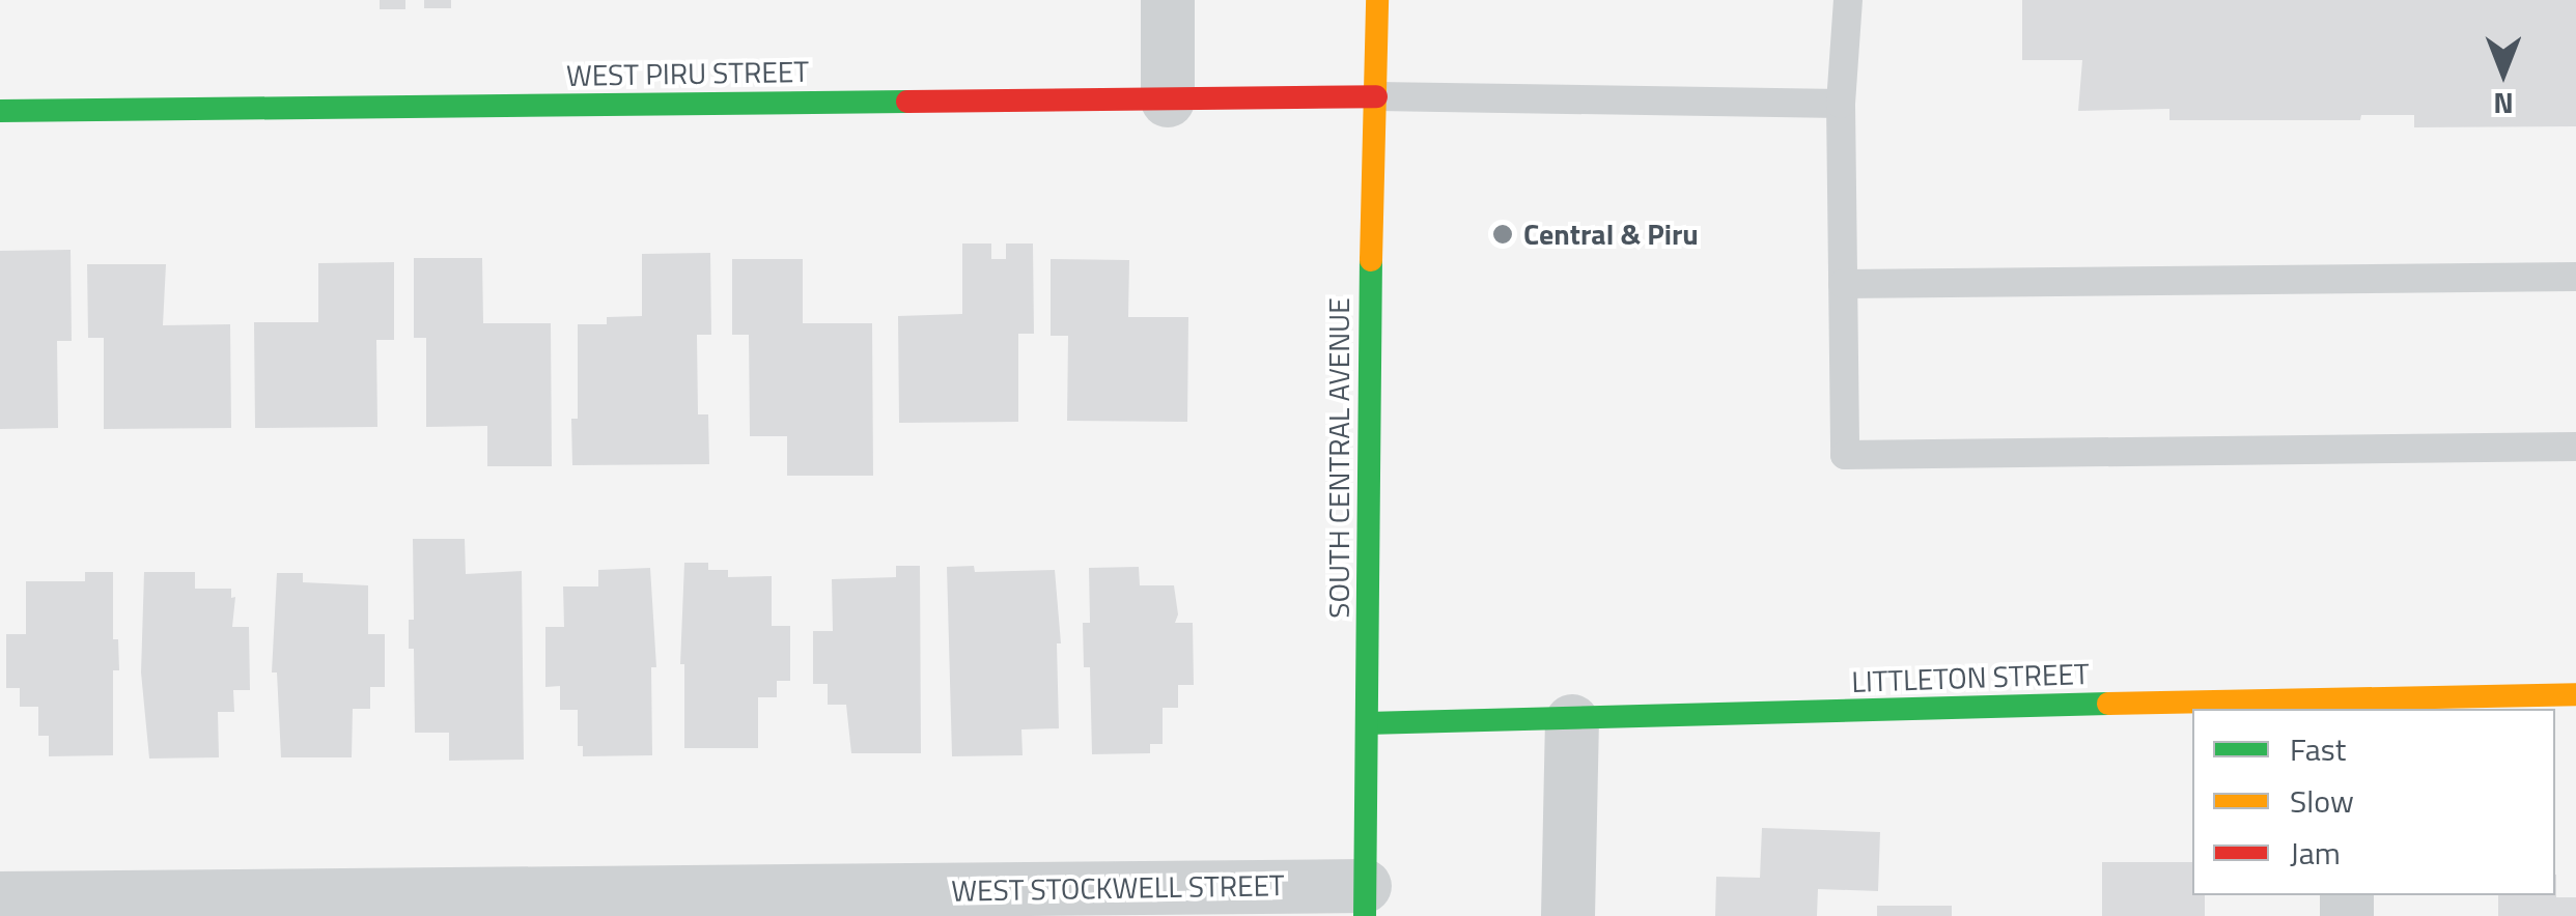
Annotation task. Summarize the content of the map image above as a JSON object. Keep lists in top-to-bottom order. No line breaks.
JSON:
{"streets":{"street":["WEST PIRU STREET","SOUTH CENTRAL AVENUE","LITTLETON STREET","WEST STOCKWELL STREET"]},"crossings":[["WEST PIRU STREET","SOUTH CENTRAL AVENUE"],["SOUTH CENTRAL AVENUE","LITTLETON STREET"],["SOUTH CENTRAL AVENUE","WEST STOCKWELL STREET"]],"places":["Central & Piru"],"legend":["Fast","Slow","Jam"],"north":"bottom"}
